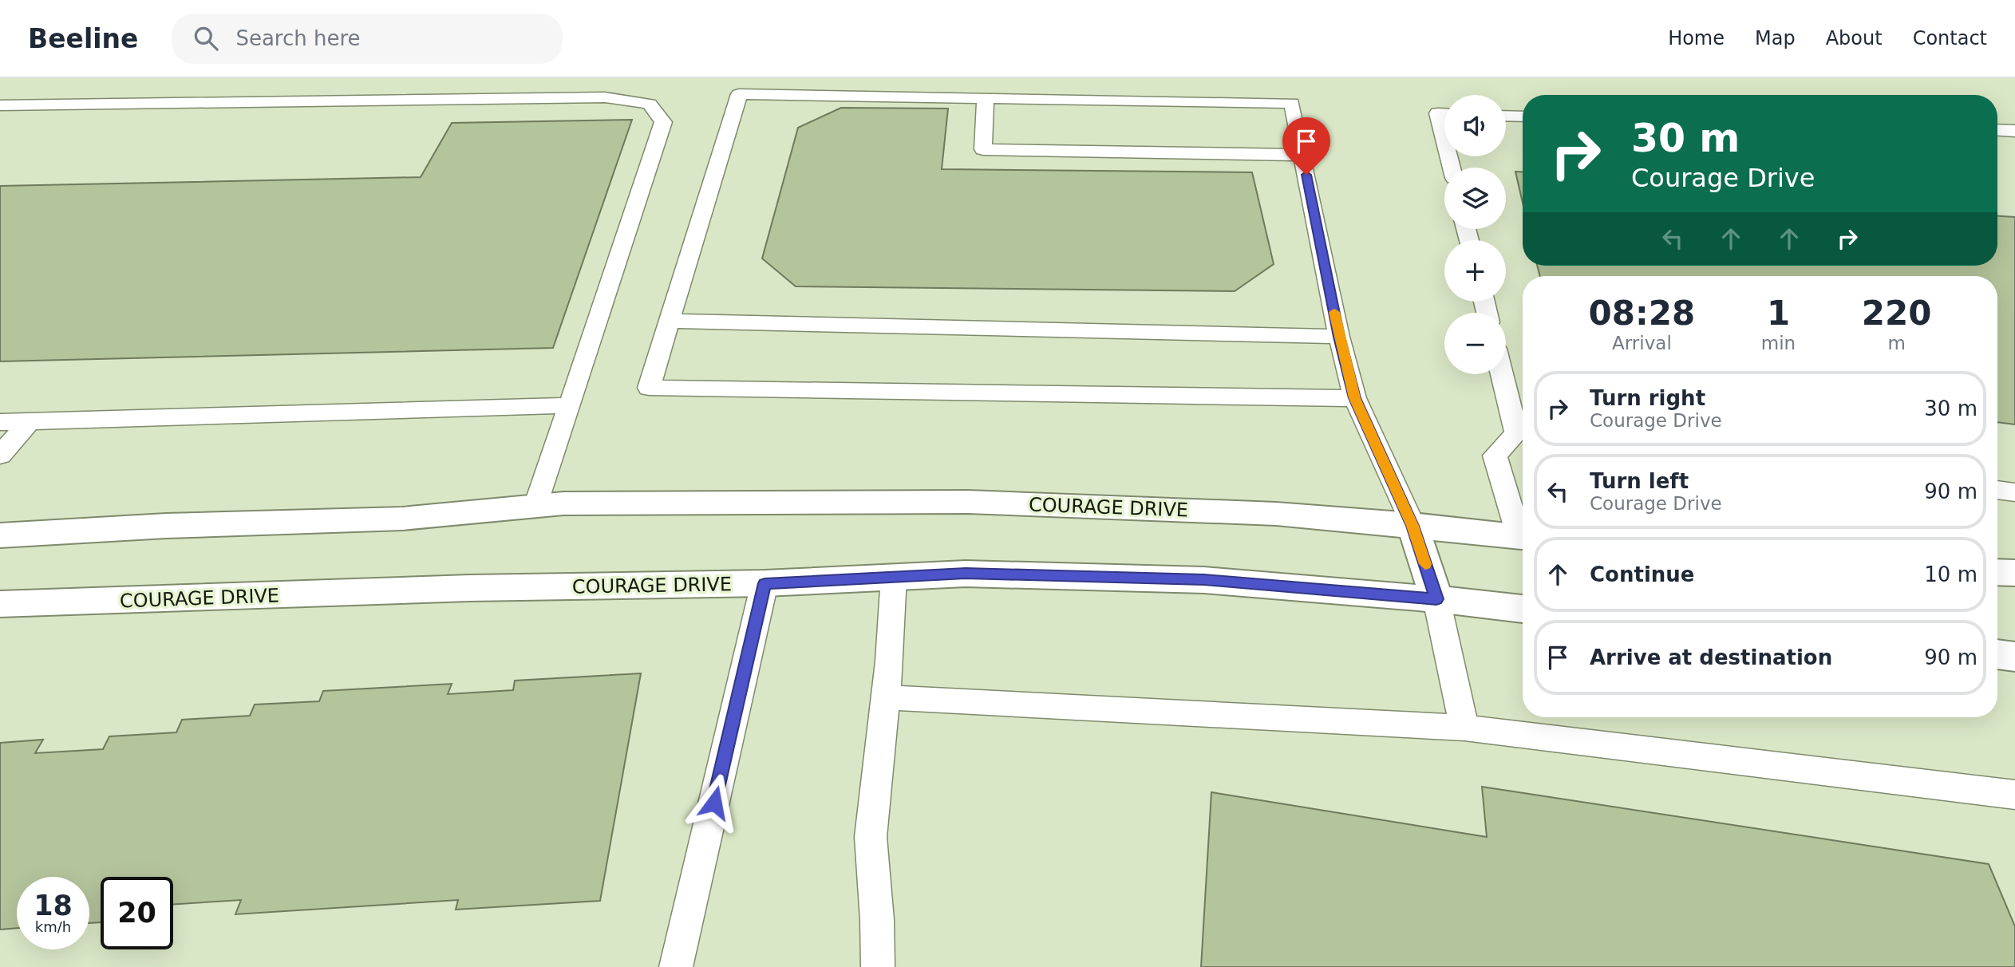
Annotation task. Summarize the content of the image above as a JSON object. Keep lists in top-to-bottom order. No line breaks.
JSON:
{"streets":{"street":["COURAGE DRIVE"]},"page":{"header":"Beeline","search":"Search here","nav":["Home","Map","About","Contact"],"map_buttons":["+","−"],"turn":["30 m","Courage Drive"],"eta":["08:28","Arrival","1","min","220","m"],"list":[{"name":"Turn right","note":"Courage Drive","value":"30 m"},{"name":"Turn left","note":"Courage Drive","value":"90 m"},{"name":"Continue","value":"10 m"},{"name":"Arrive at destination","value":"90 m"}],"speed":"18 km/h","limit":"20"}}
